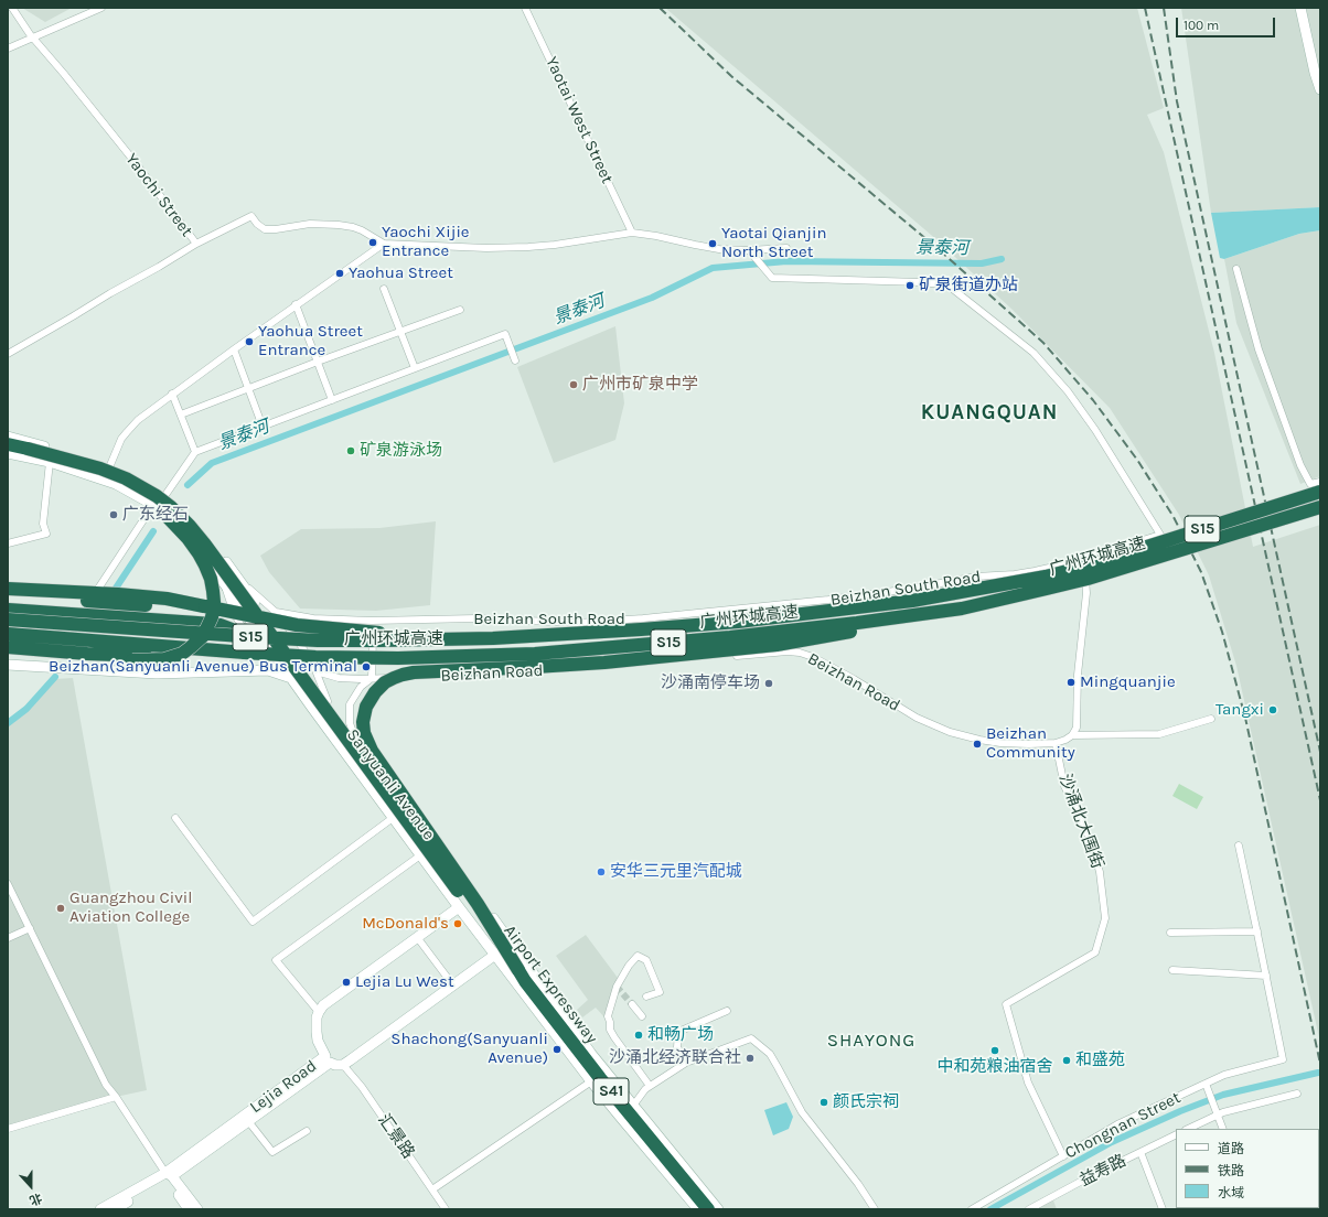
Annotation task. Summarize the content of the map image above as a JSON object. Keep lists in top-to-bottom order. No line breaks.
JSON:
{"streets":{"highway":["S15","广州环城高速","Airport Expressway","S41"],"main road":["Sanyuanli Avenue","Lejia Road"],"street":["Yaotai West Street","Yaochi Street","Beizhan South Road","Beizhan Road","沙涌北大围街","Chongnan Street","汇景路","益寿路"]},"crossings":[["Beizhan Road","沙涌北大围街"],["Sanyuanli Avenue","Airport Expressway"],["Sanyuanli Avenue","Lejia Road"],["沙涌北大围街","Chongnan Street"],["Lejia Road","汇景路"]],"districts":["KUANGQUAN","SHAYONG"],"water":["景泰河"],"places":["Yaochi Xijie Entrance","Yaotai Qianjin North Street","Yaohua Street","矿泉街道办站","Yaohua Street Entrance","广州市矿泉中学","矿泉游泳场","广东经石","Beizhan(Sanyuanli Avenue) Bus Terminal","Mingquanjie","沙涌南停车场","Tangxi","Beizhan Community","安华三元里汽配城","Guangzhou Civil Aviation College","McDonald's","Lejia Lu West","和畅广场","Shachong(Sanyuanli Avenue)","中和苑粮油宿舍","沙涌北经济联合社","和盛苑","颜氏宗祠"],"legend":["道路","铁路","水域"],"scale_bar":"100 m","north":"bottom"}
